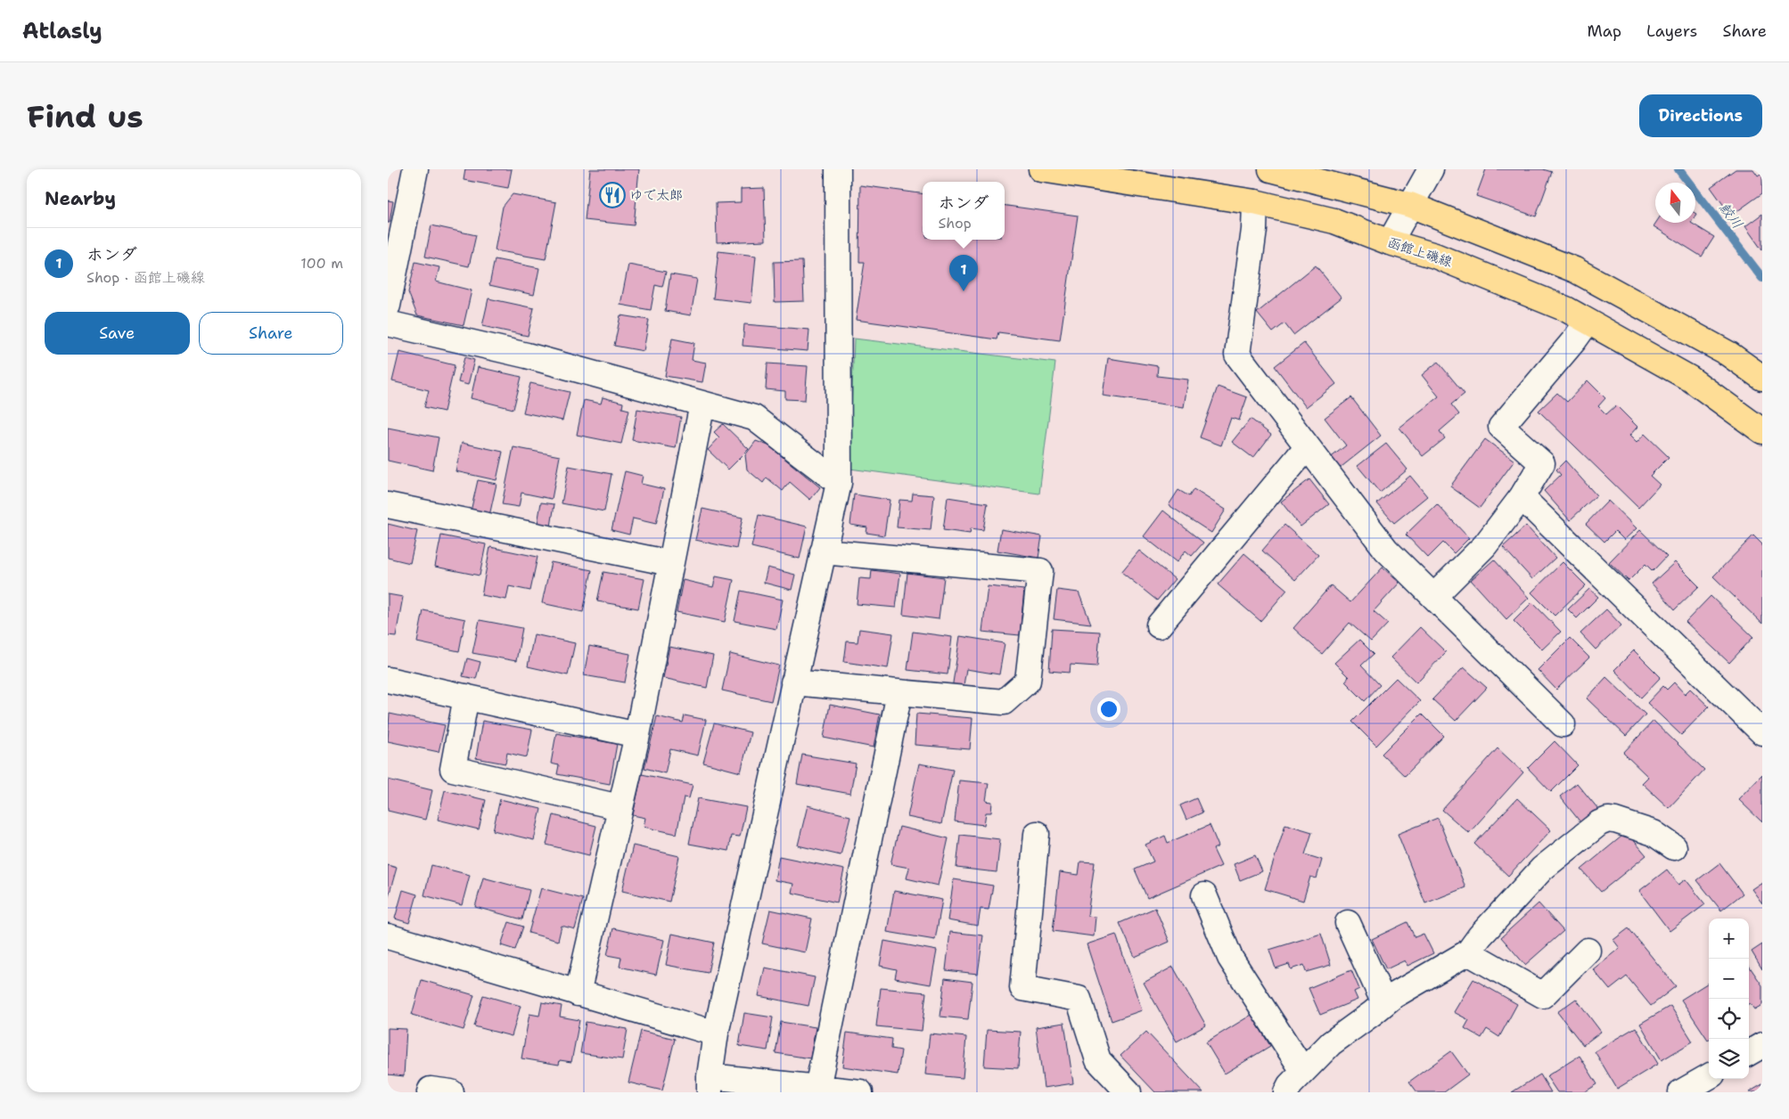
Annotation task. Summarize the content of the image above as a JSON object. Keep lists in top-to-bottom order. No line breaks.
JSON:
{"streets":{"main road":["函館上磯線"]},"water":["鮫川"],"places":{"restaurant":["ゆで太郎"]},"north":"top","page":{"header":"Atlasly","nav":["Map","Layers","Share"],"buttons":["Directions",["Save","Share"]],"title":"Find us","heading":"Nearby","popup":["ホンダ","Shop"],"list":[{"mark":"1","name":"ホンダ","note":"Shop · 函館上磯線","value":"100 m"}],"pins":"1","map_buttons":["+","−"]}}
